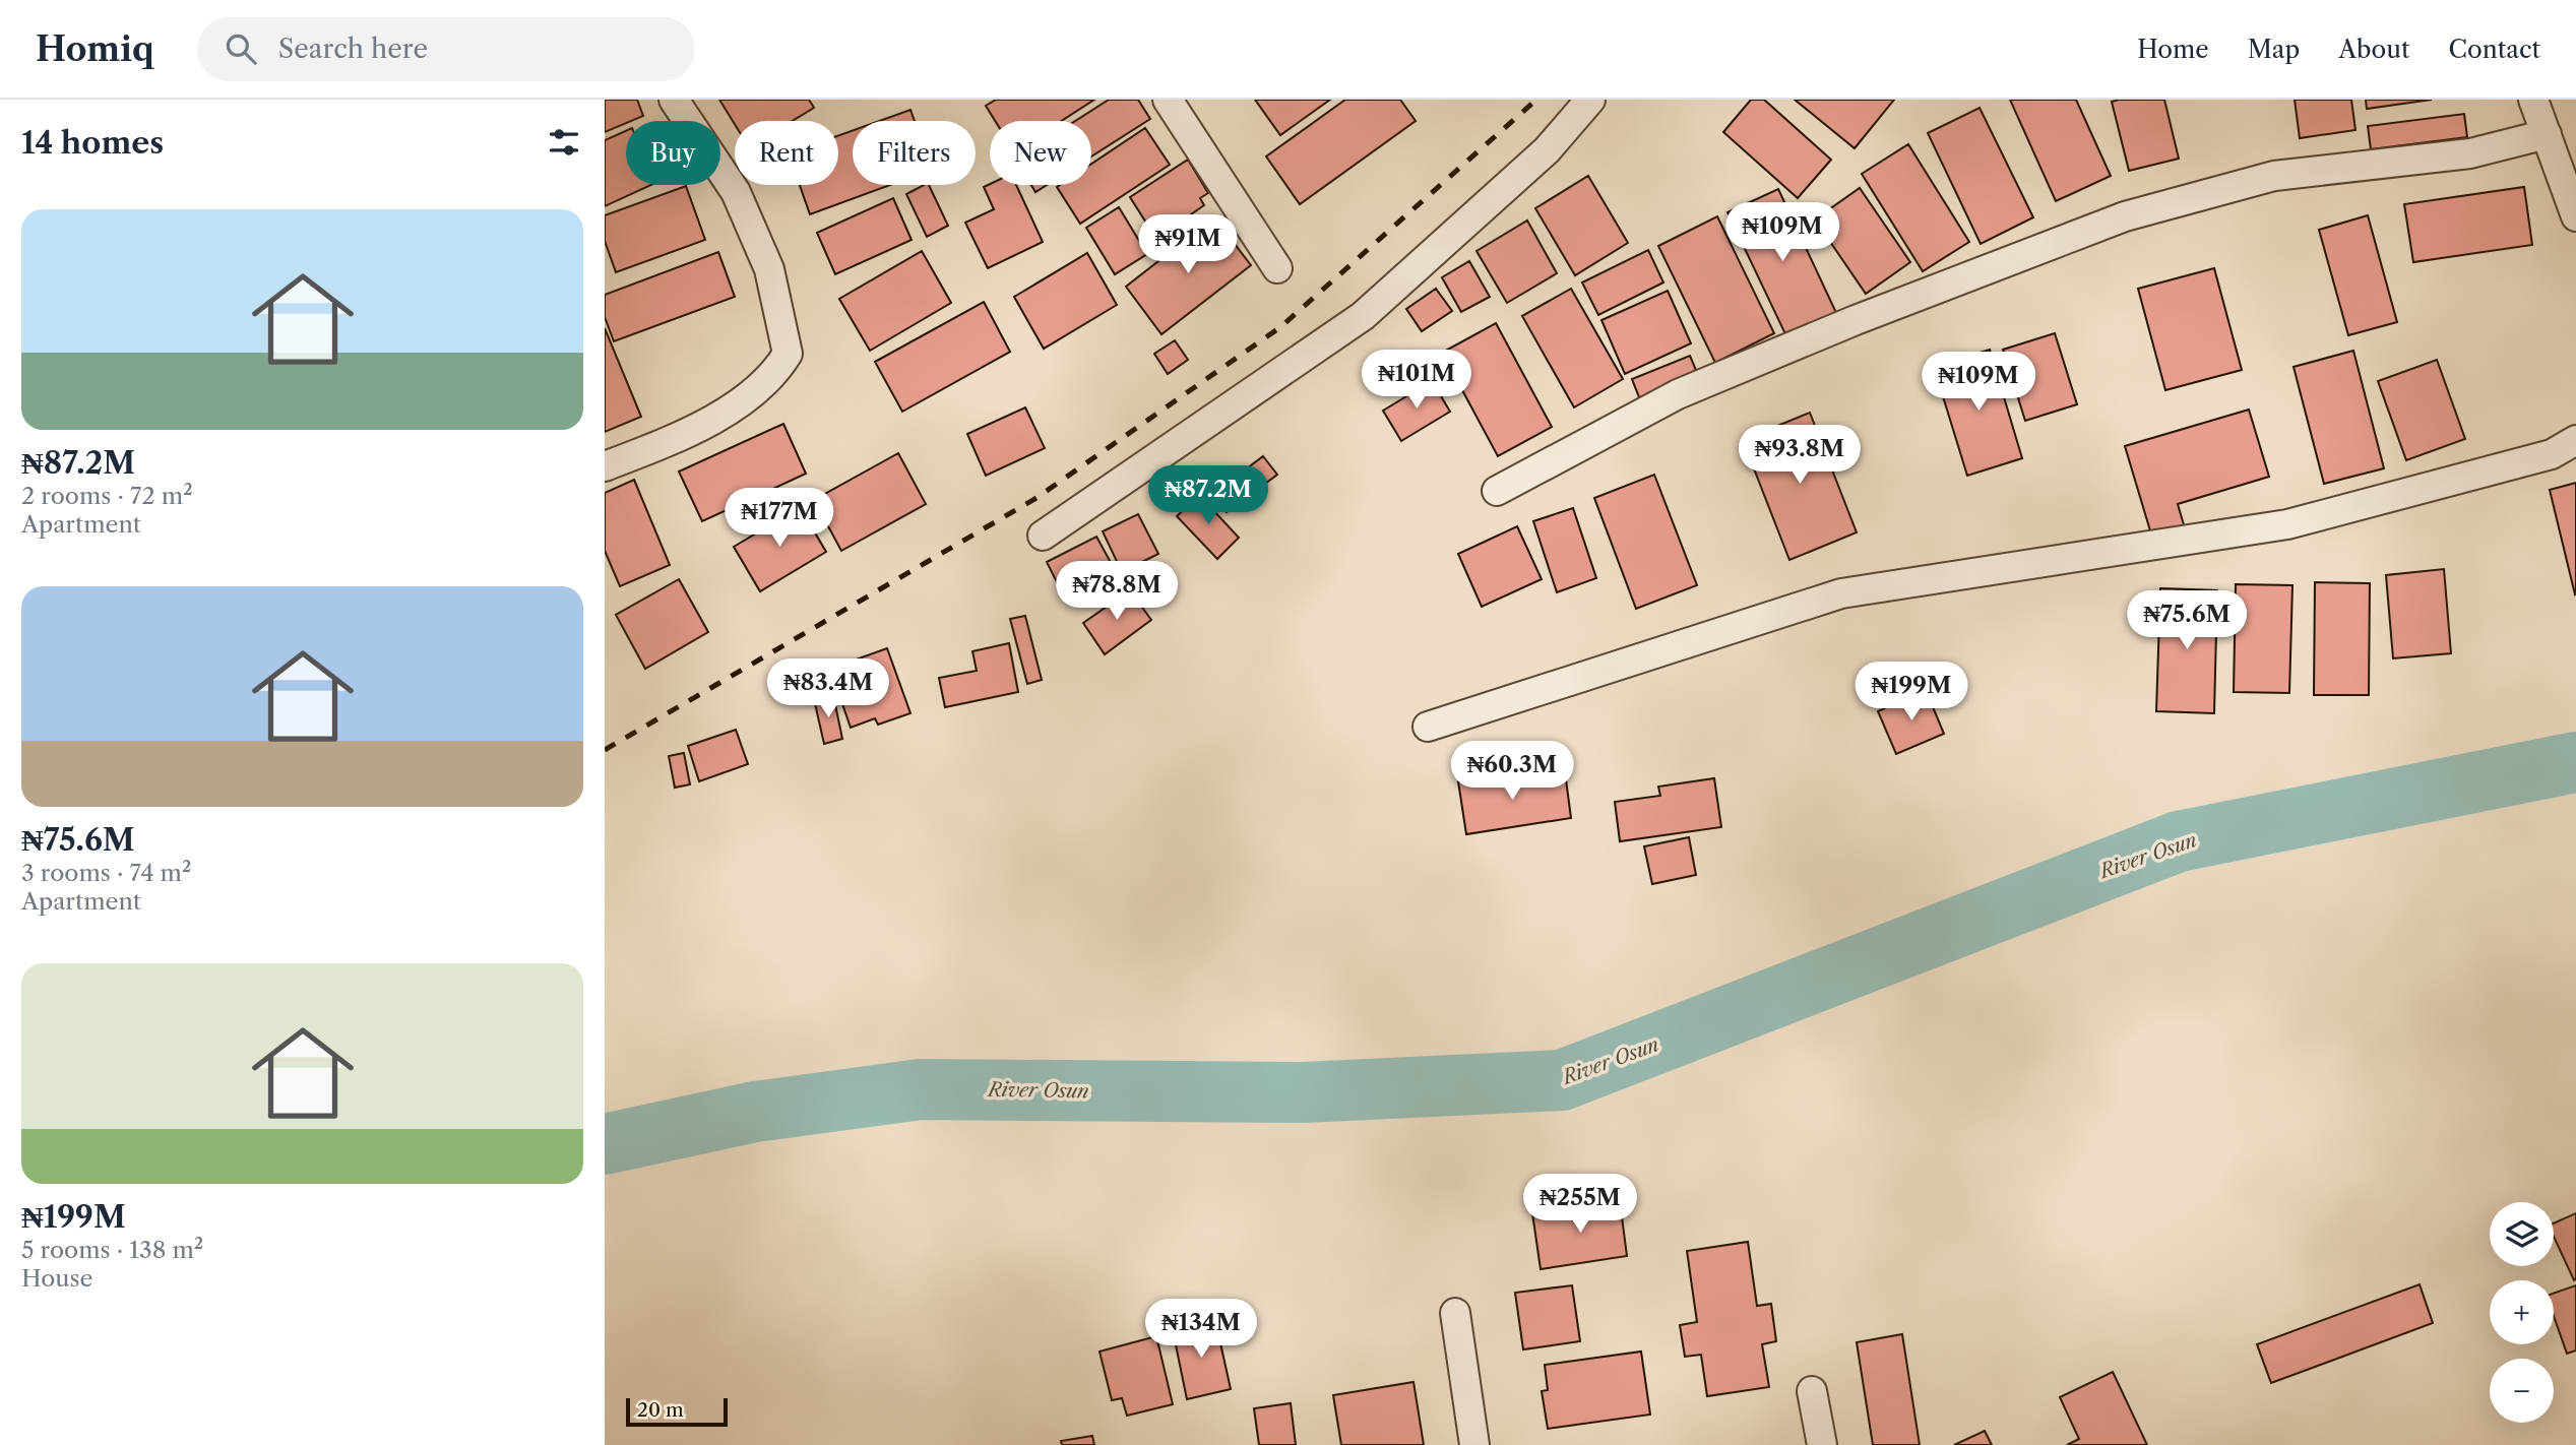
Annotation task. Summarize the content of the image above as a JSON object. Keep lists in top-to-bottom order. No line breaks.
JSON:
{"water":["River Osun"],"scale_bar":"20 m","page":{"header":"Homiq","search":"Search here","nav":["Home","Map","About","Contact"],"heading":"14 homes","chip":["Buy","Rent","Filters","New"],"list":[{"name":"₦87.2M","note":"2 rooms · 72 m² · Apartment"},{"name":"₦75.6M","note":"3 rooms · 74 m² · Apartment"},{"name":"₦199M","note":"5 rooms · 138 m² · House"}],"price":["₦109M","₦91M","₦101M","₦109M","₦93.8M","₦87.2M","₦177M","₦78.8M","₦75.6M","₦83.4M","₦199M","₦60.3M","₦255M","₦134M"],"map_buttons":["+","−"],"scale":"20 m"}}
